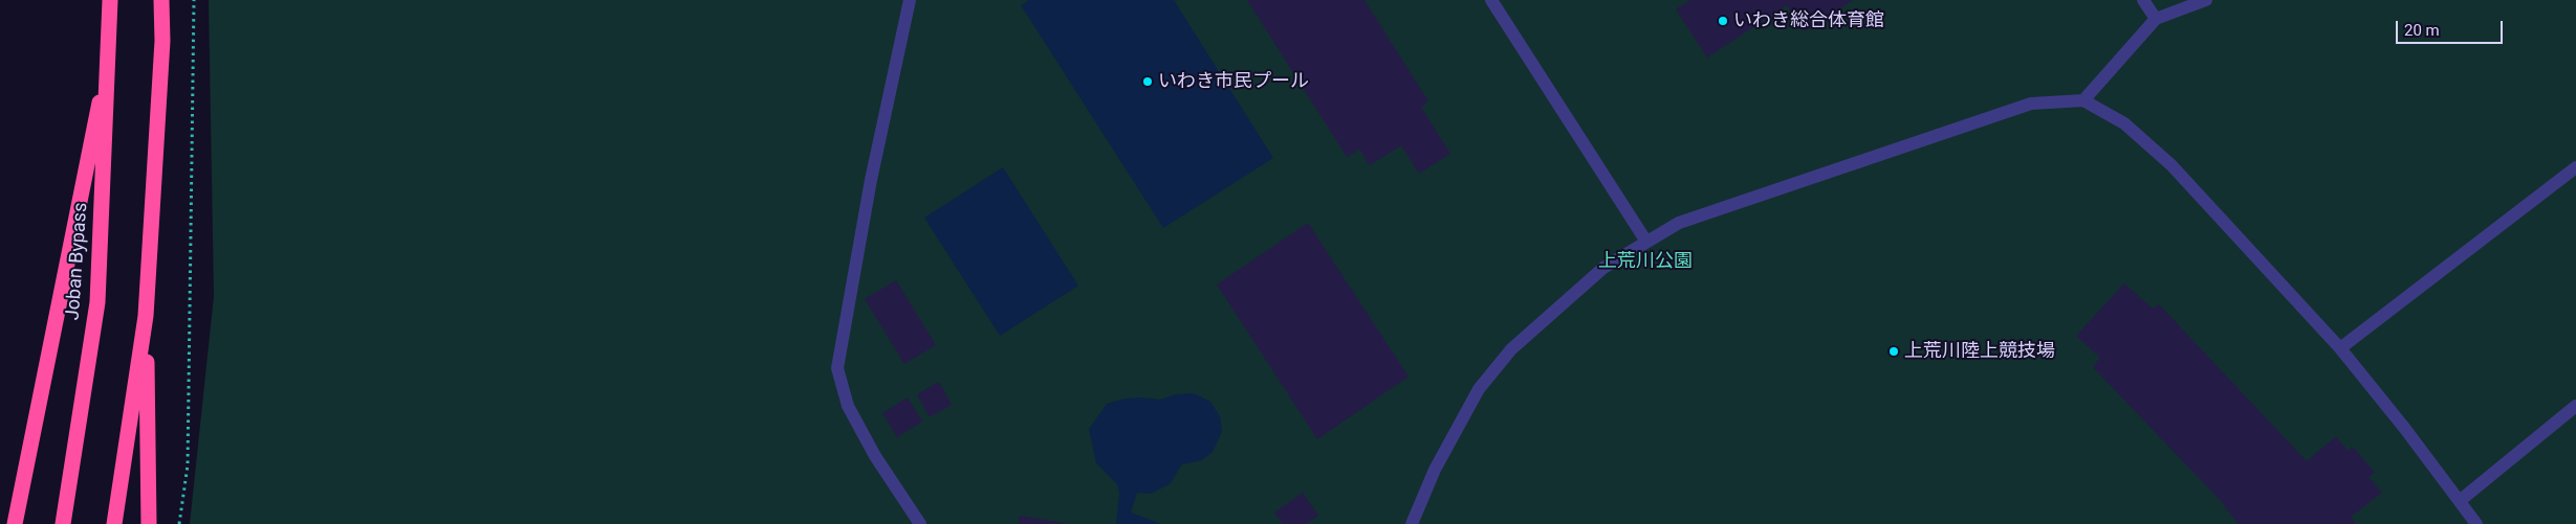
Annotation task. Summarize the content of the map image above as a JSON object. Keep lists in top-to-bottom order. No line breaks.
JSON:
{"streets":{"highway":["Joban Bypass"]},"parks":["上荒川公園"],"places":["いわき総合体育館","いわき市民プール","上荒川陸上競技場"],"scale_bar":"20 m"}
